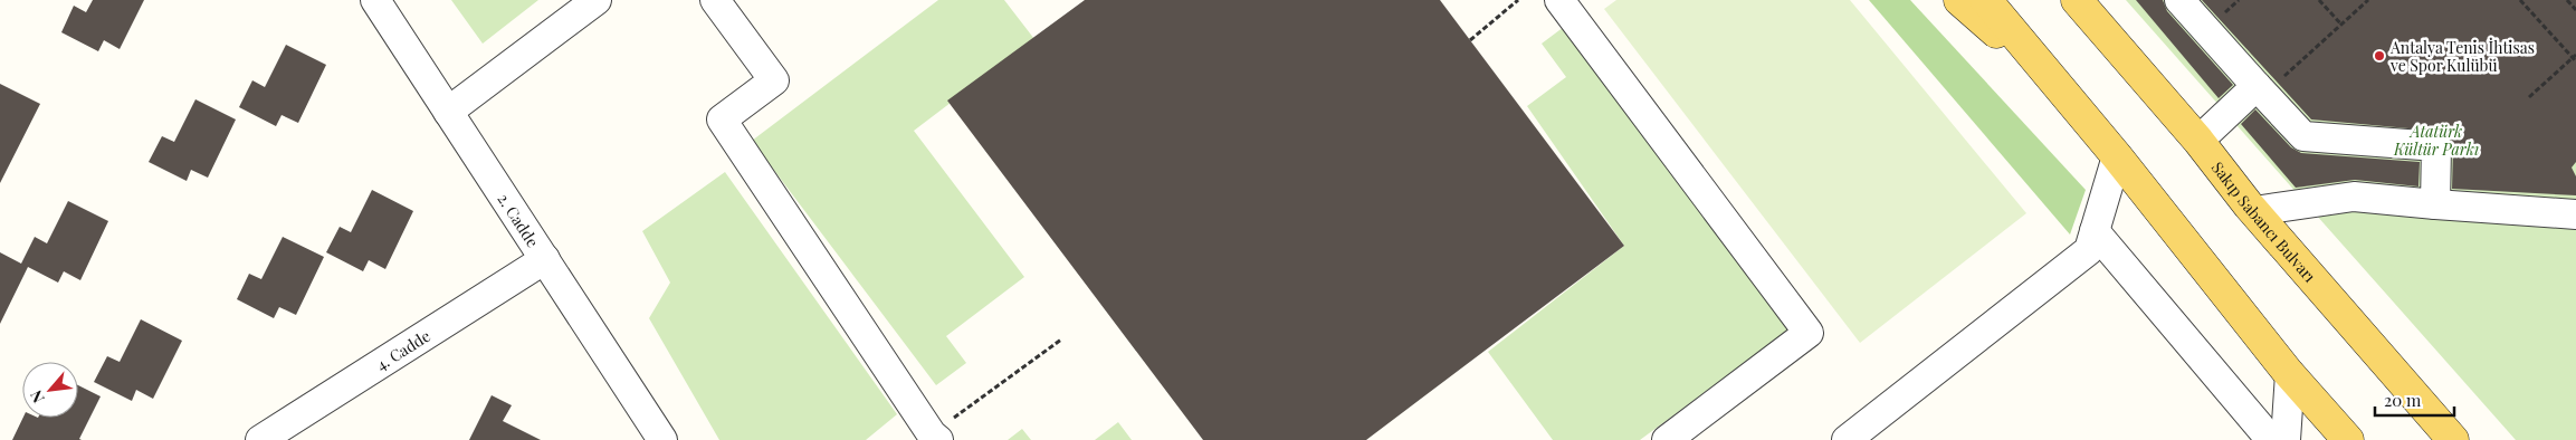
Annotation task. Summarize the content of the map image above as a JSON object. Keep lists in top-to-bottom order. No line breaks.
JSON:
{"streets":{"main road":["Sakıp Sabancı Bulvarı"],"street":["2. Cadde","4. Cadde"]},"crossings":[["2. Cadde","4. Cadde"]],"parks":["Atatürk Kültür Parkı"],"places":["Antalya Tenis İhtisas ve Spor Kulübü"],"scale_bar":"20 m","north":"bottom left"}
